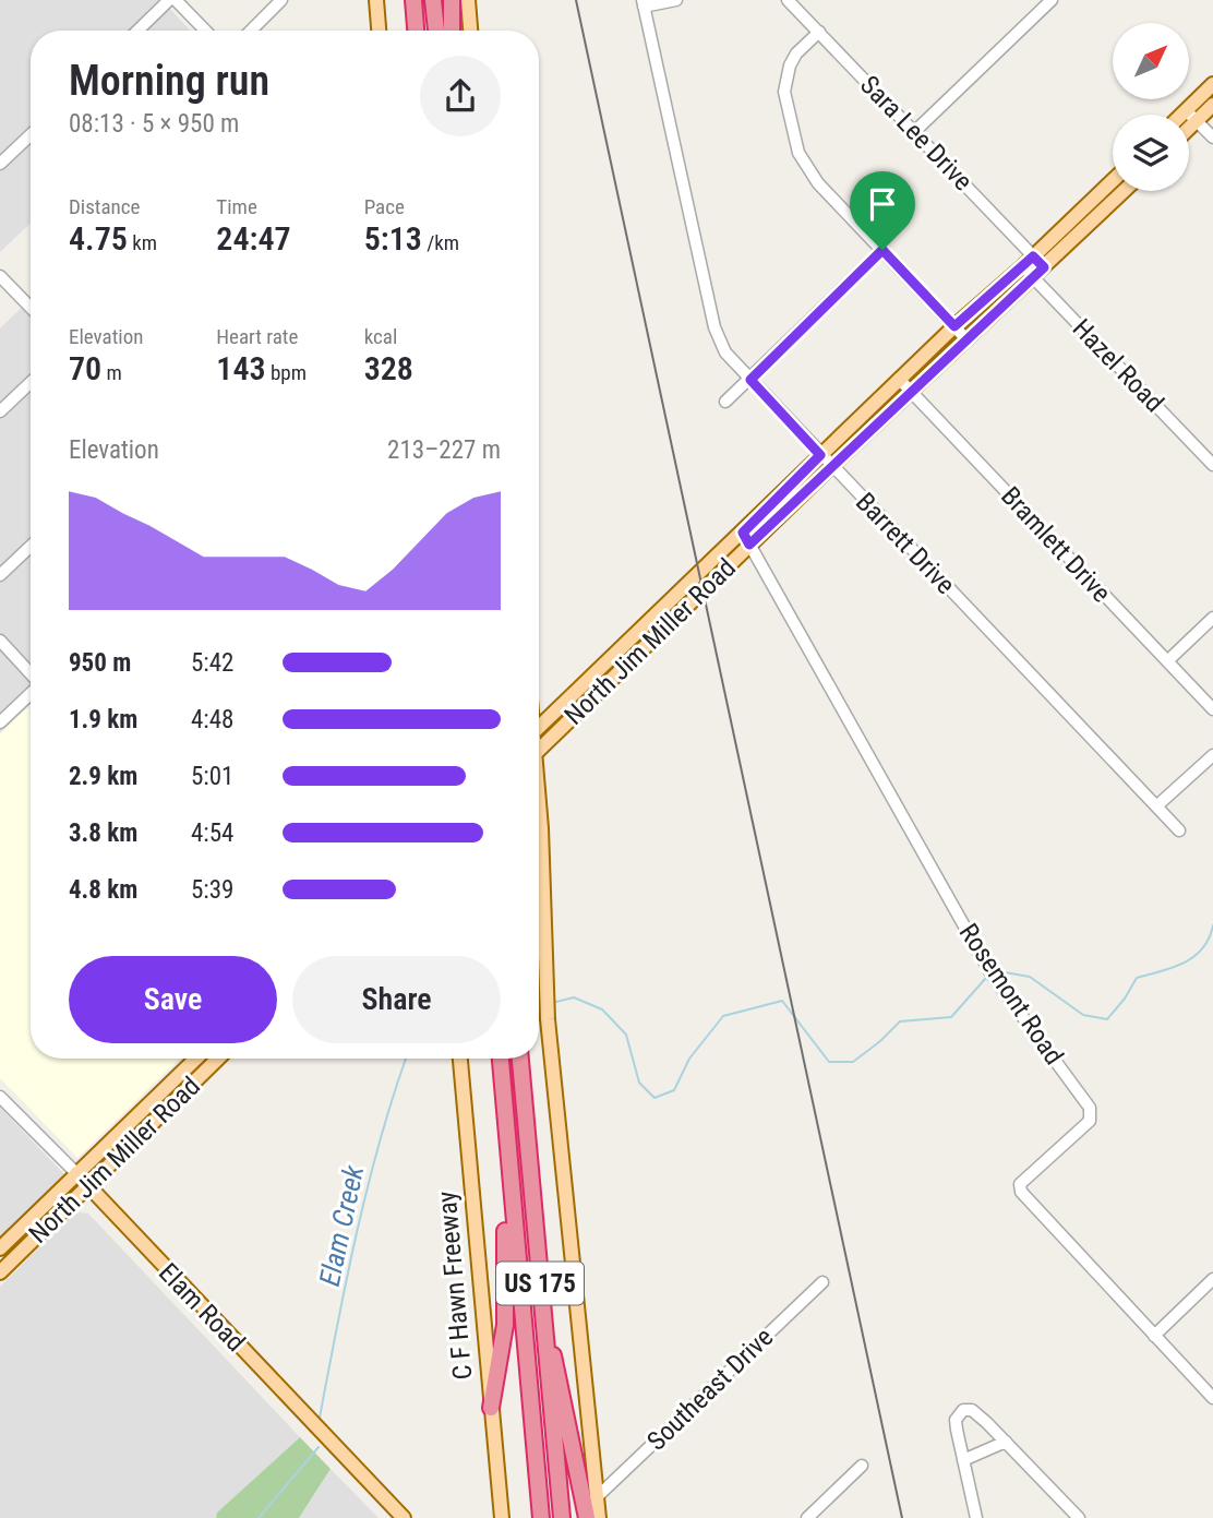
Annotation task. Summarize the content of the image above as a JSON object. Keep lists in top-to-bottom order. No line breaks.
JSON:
{"streets":{"highway":["US 175"],"main road":["North Jim Miller Road","C F Hawn Freeway","Elam Road"],"street":["Sara Lee Drive","Hazel Road","Barrett Drive","Bramlett Drive","Rosemont Road","Southeast Drive"]},"crossings":[["Sara Lee Drive","Hazel Road"],["Sara Lee Drive","North Jim Miller Road"],["Hazel Road","North Jim Miller Road"],["Barrett Drive","North Jim Miller Road"],["Bramlett Drive","North Jim Miller Road"],["North Jim Miller Road","Rosemont Road"],["North Jim Miller Road","Elam Road"]],"water":["Elam Creek"],"north":"top right","page":{"heading":["Morning run","08:13 · 5 × 950 m"],"stats":[["Distance","4.75 km"],["Time","24:47"],["Pace","5:13 /km"],["Elevation","70 m"],["Heart rate","143 bpm"],["kcal","328"]],"chart":["Elevation","213–227 m"],"list":[{"name":"950 m","note":"5:42"},{"name":"1.9 km","note":"4:48"},{"name":"2.9 km","note":"5:01"},{"name":"3.8 km","note":"4:54"},{"name":"4.8 km","note":"5:39"}],"buttons":["Save","Share"]}}
